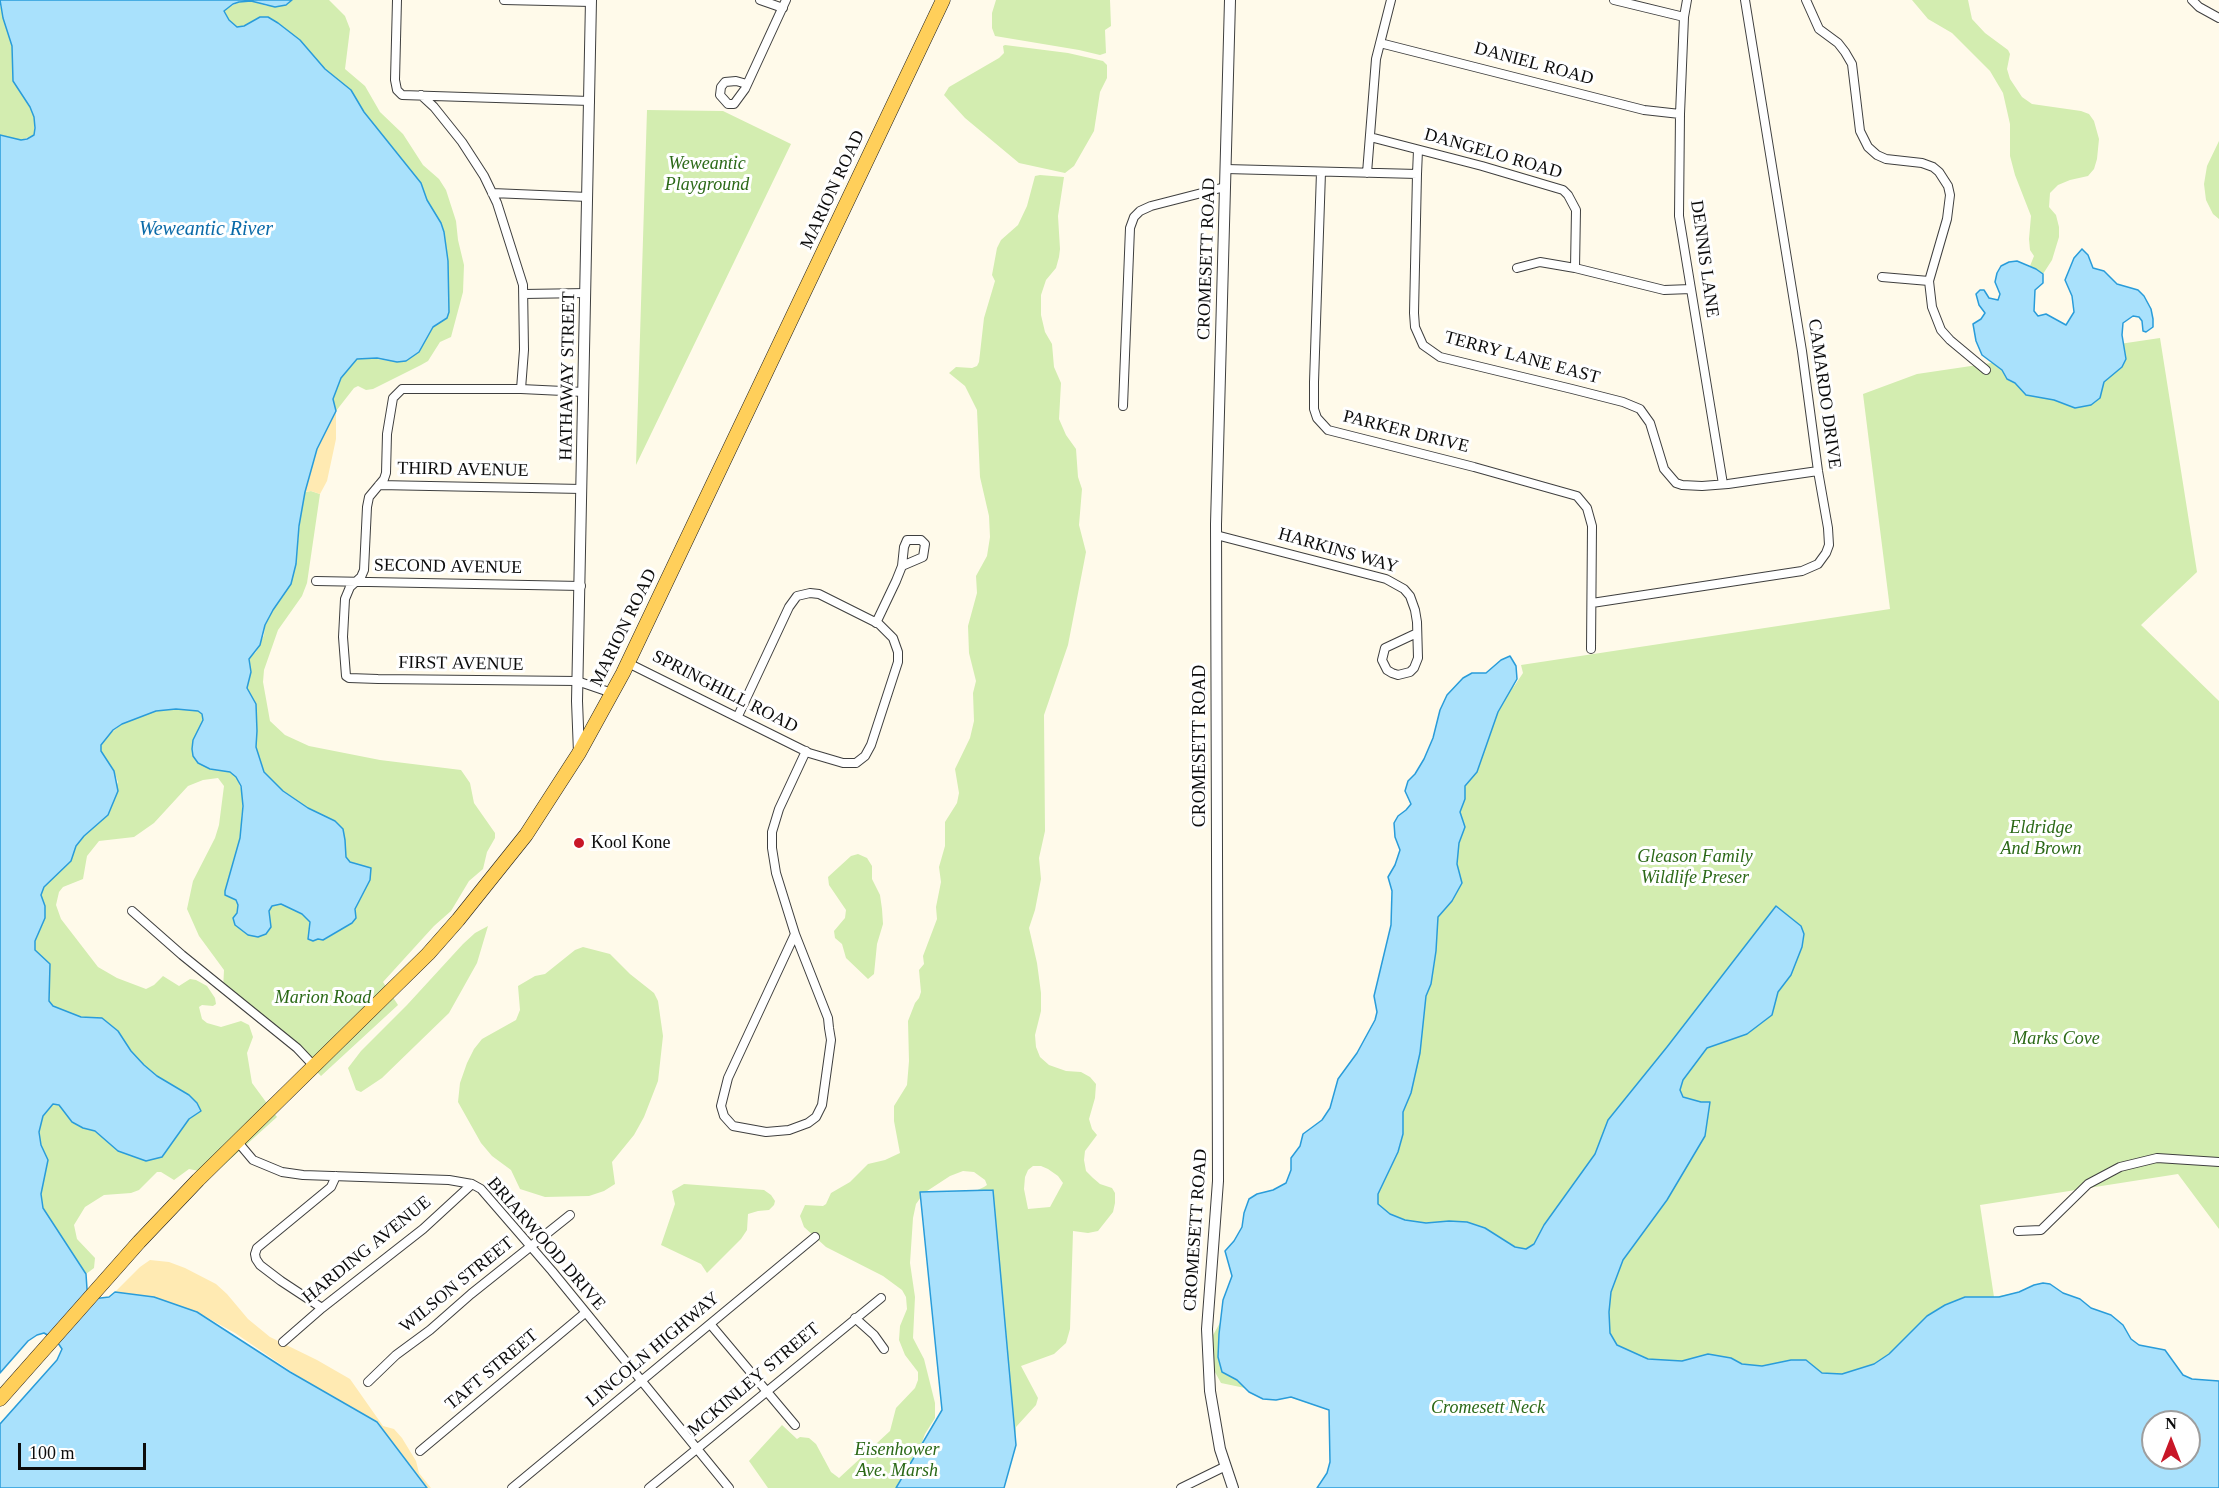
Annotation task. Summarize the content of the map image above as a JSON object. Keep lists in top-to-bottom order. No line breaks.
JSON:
{"streets":{"main road":["MARION ROAD"],"street":["DANIEL ROAD","DANGELO ROAD","CROMESETT ROAD","DENNIS LANE","TERRY LANE EAST","HATHAWAY STREET","CAMARDO DRIVE","PARKER DRIVE","THIRD AVENUE","HARKINS WAY","SECOND AVENUE","FIRST AVENUE","SPRINGHILL ROAD","BRIARWOOD DRIVE","HARDING AVENUE","WILSON STREET","LINCOLN HIGHWAY","TAFT STREET","MCKINLEY STREET"]},"crossings":[["DANIEL ROAD","DENNIS LANE"],["MARION ROAD","HATHAWAY STREET"],["MARION ROAD","FIRST AVENUE"],["MARION ROAD","SPRINGHILL ROAD"],["MARION ROAD","BRIARWOOD DRIVE"],["CROMESETT ROAD","HARKINS WAY"],["DENNIS LANE","TERRY LANE EAST"],["TERRY LANE EAST","CAMARDO DRIVE"],["HATHAWAY STREET","THIRD AVENUE"],["HATHAWAY STREET","SECOND AVENUE"],["HATHAWAY STREET","FIRST AVENUE"],["CAMARDO DRIVE","PARKER DRIVE"],["SECOND AVENUE","FIRST AVENUE"],["BRIARWOOD DRIVE","HARDING AVENUE"],["BRIARWOOD DRIVE","WILSON STREET"],["BRIARWOOD DRIVE","LINCOLN HIGHWAY"],["BRIARWOOD DRIVE","TAFT STREET"],["BRIARWOOD DRIVE","MCKINLEY STREET"]],"water":["Weweantic River"],"parks":["Weweantic Playground","Eldridge And Brown","Gleason Family Wildlife Preser","Marion Road","Marks Cove","Cromesett Neck","Eisenhower Ave. Marsh"],"places":["Kool Kone"],"scale_bar":"100 m","north":"top"}
